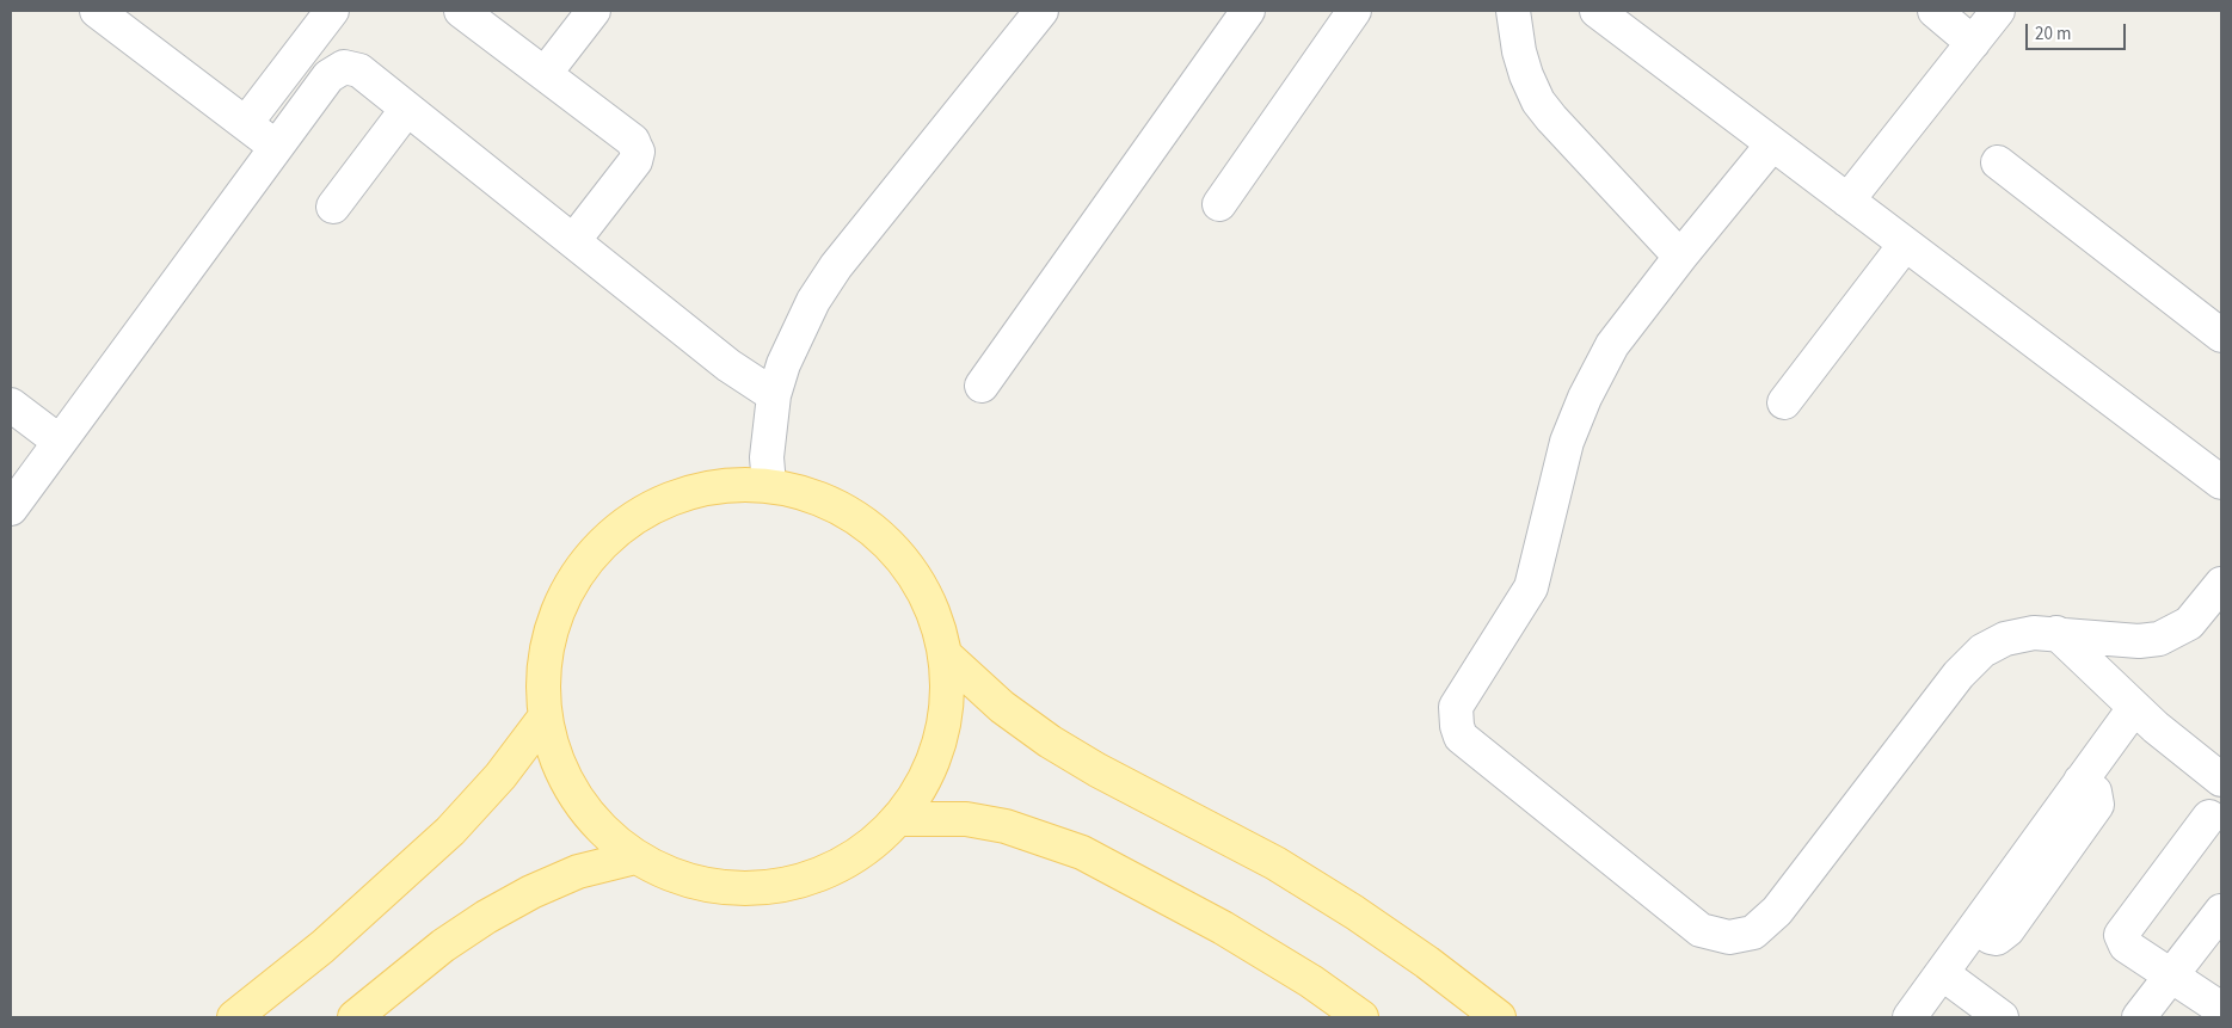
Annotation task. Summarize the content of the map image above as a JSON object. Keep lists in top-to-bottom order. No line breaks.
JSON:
{"scale_bar":"20 m"}
